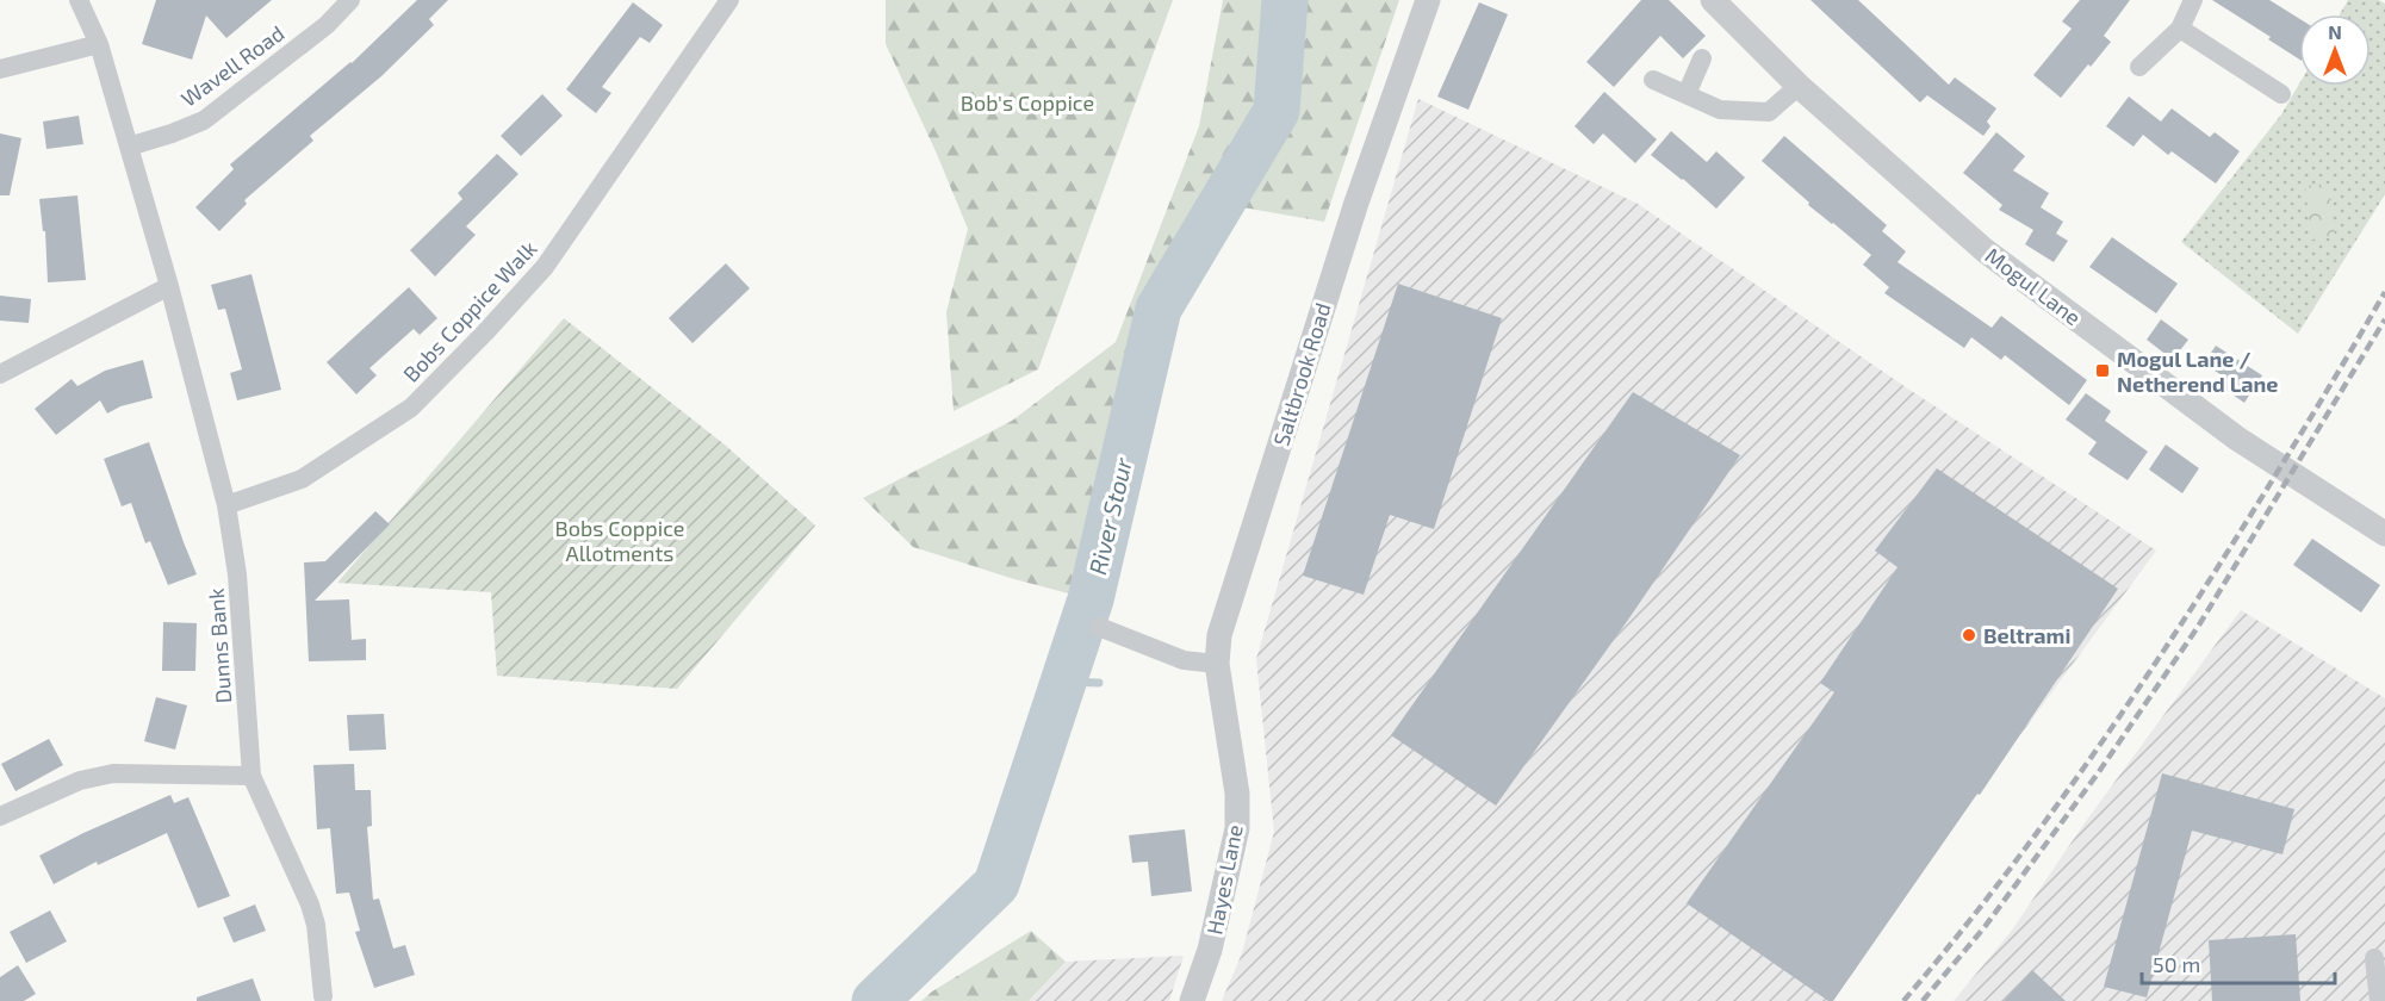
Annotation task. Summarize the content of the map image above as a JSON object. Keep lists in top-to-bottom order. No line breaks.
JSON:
{"streets":{"street":["Wavell Road","Mogul Lane","Bobs Coppice Walk","Saltbrook Road","Dunns Bank","Hayes Lane"]},"crossings":[["Wavell Road","Dunns Bank"],["Bobs Coppice Walk","Dunns Bank"],["Saltbrook Road","Hayes Lane"]],"water":["River Stour"],"parks":["Bob's Coppice","Bobs Coppice Allotments"],"places":{"transit":["Mogul Lane / Netherend Lane"],"other":["Beltrami"]},"scale_bar":"50 m","north":"top"}
